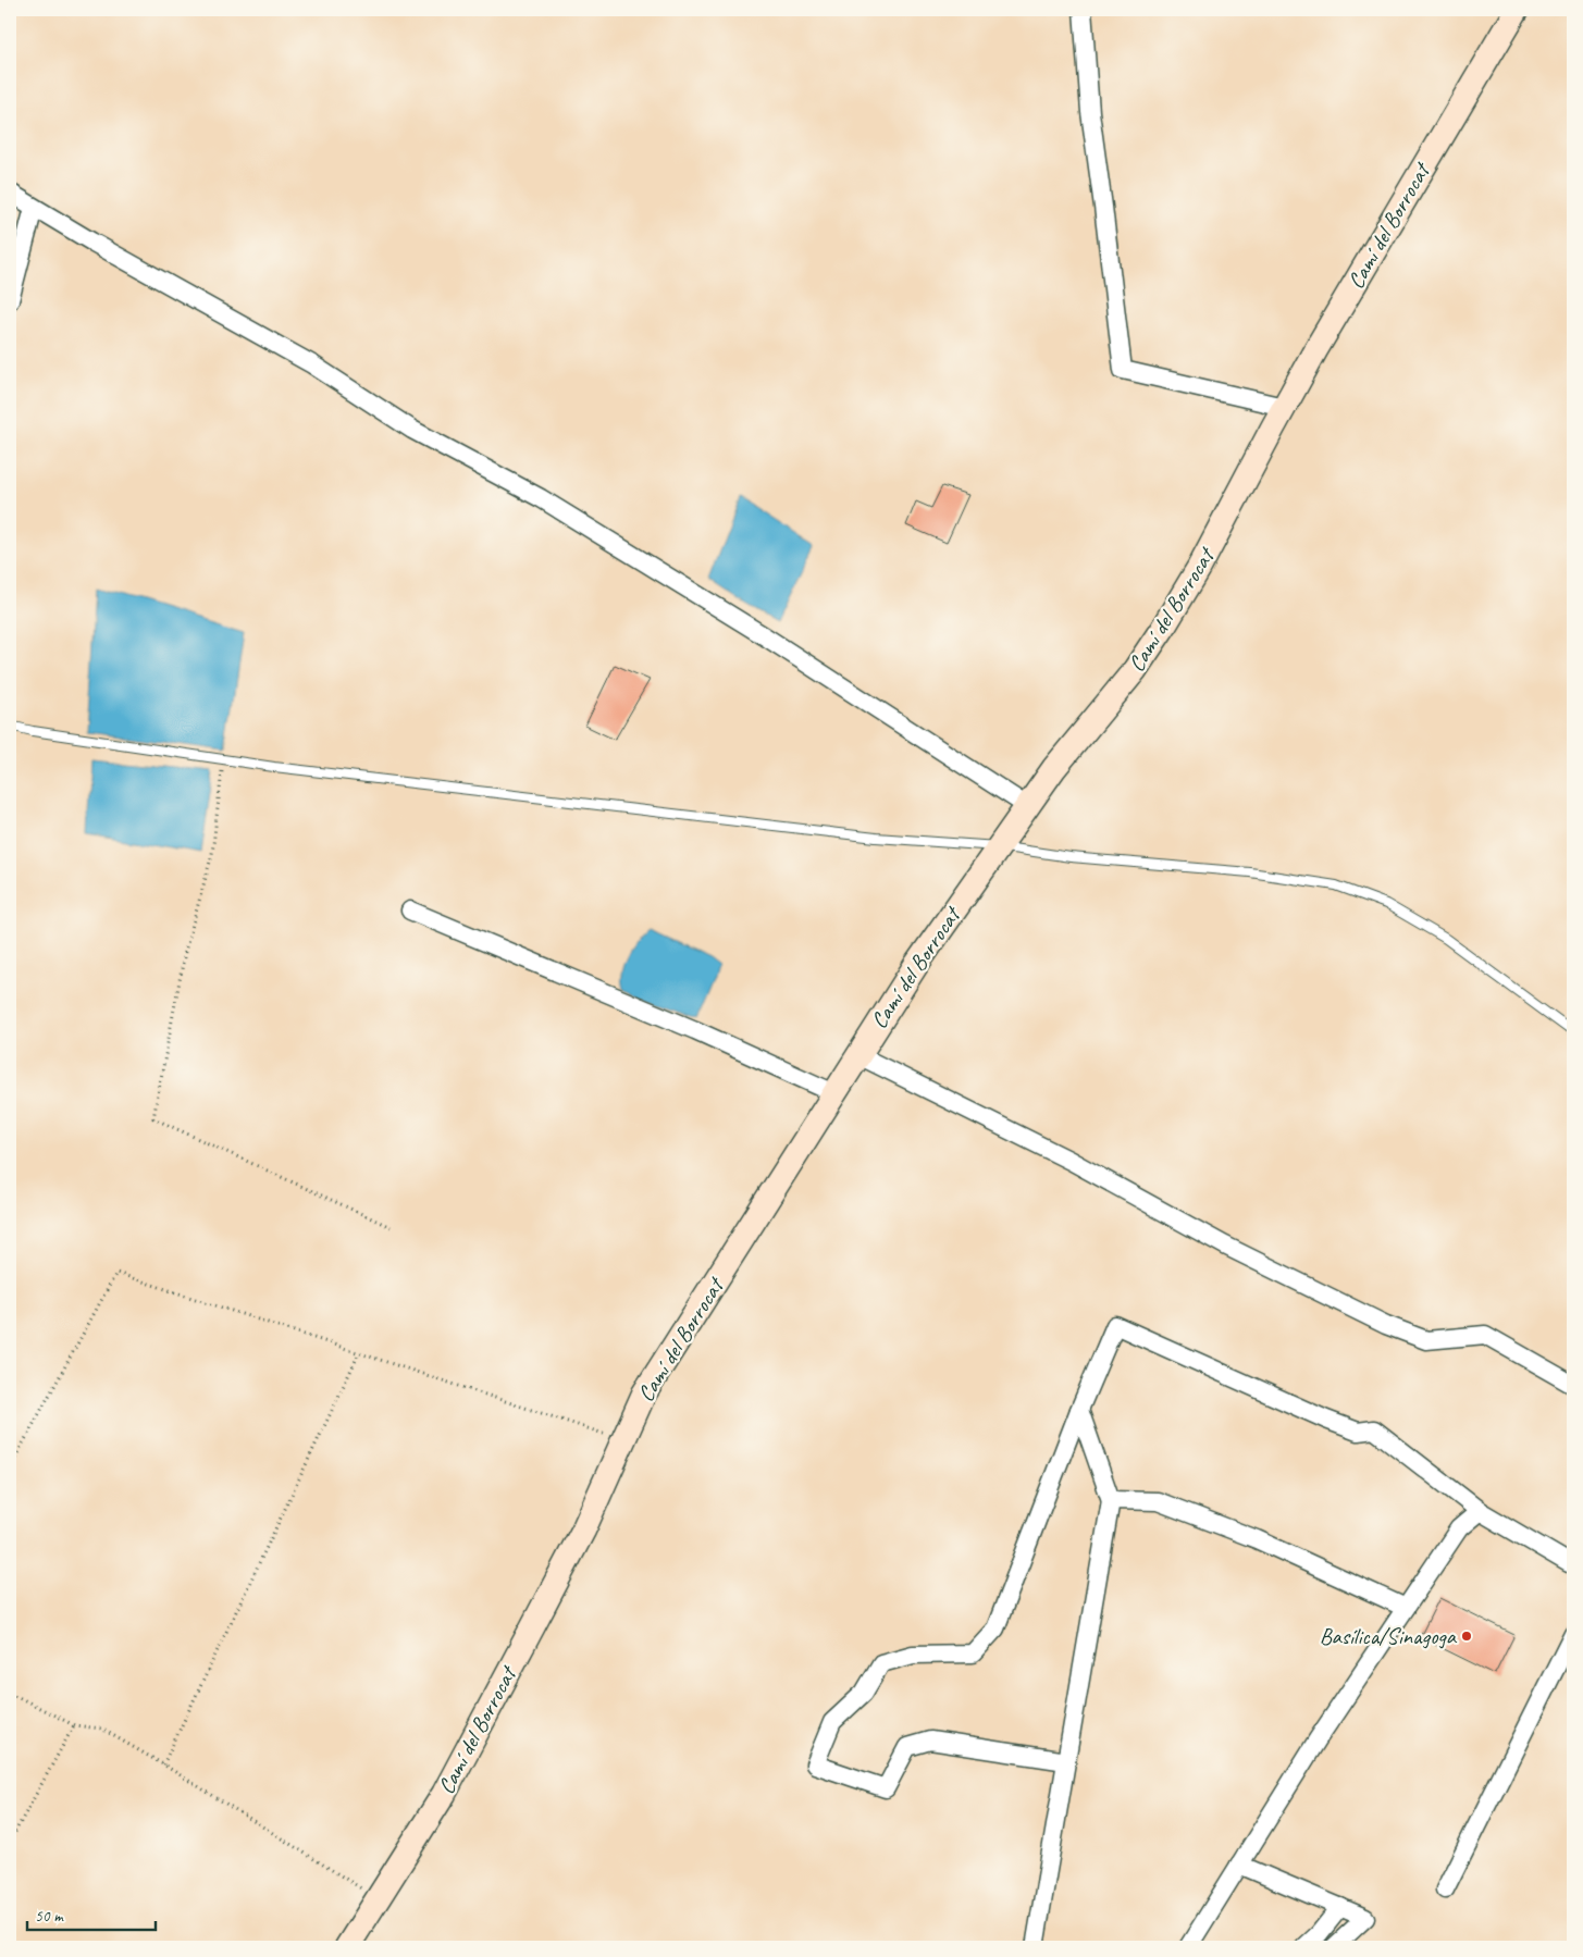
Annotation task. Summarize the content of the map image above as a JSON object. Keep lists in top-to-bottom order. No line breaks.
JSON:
{"streets":{"street":["Camí del Borrocat"]},"places":["Basílica/Sinagoga"],"scale_bar":"50 m"}
